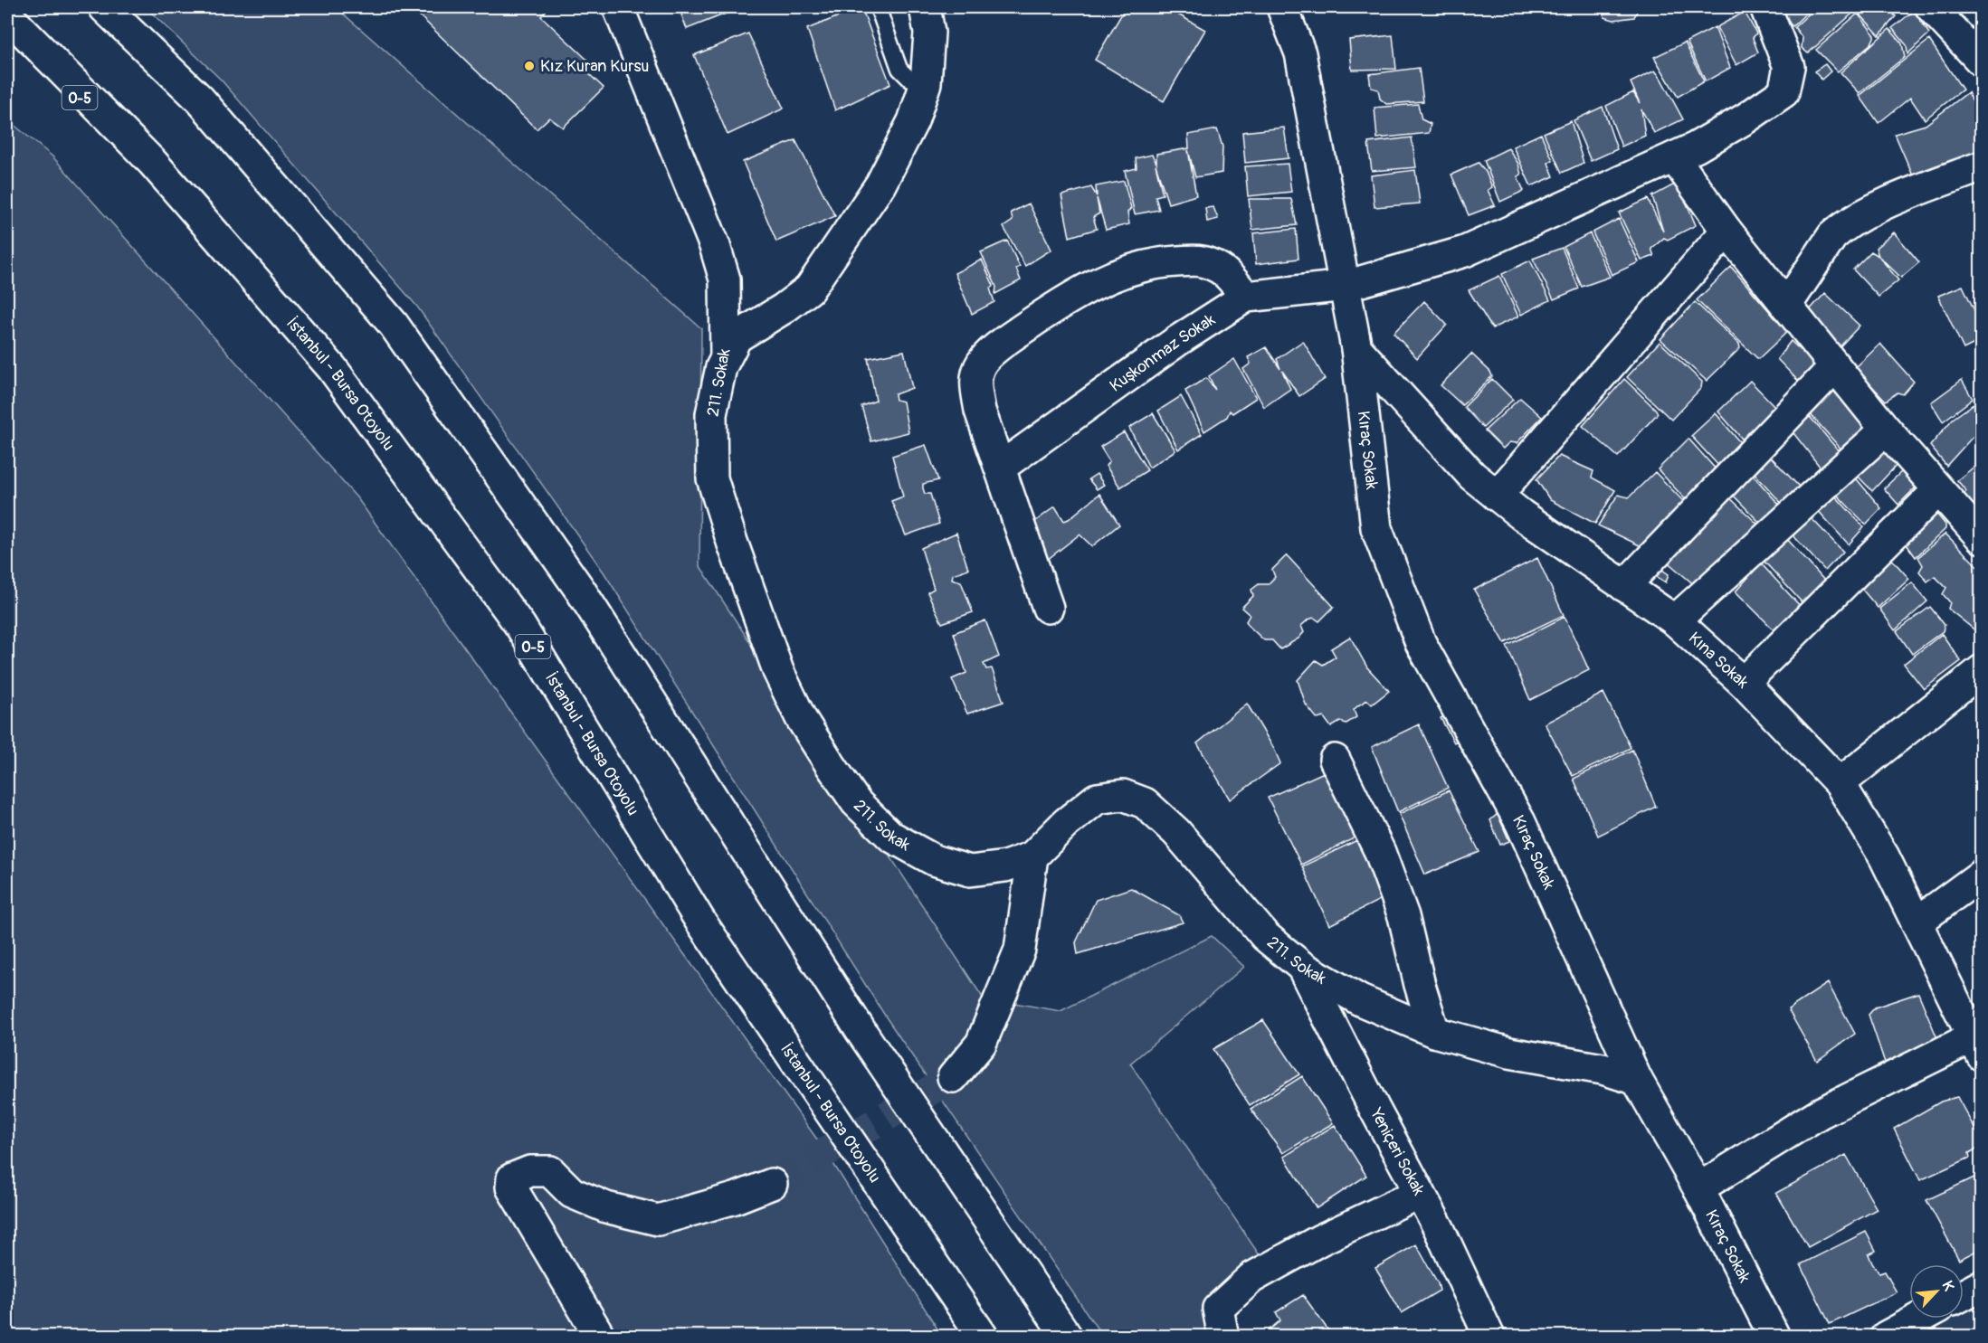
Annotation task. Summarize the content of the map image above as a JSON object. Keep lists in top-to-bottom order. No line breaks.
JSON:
{"streets":{"main road":["O-5","Kuşkonmaz Sokak","211. Sokak","İstanbul - Bursa Otoyolu","Kıraç Sokak","Kına Sokak","Yeniçeri Sokak"]},"crossings":[["O-5","İstanbul - Bursa Otoyolu"],["Kuşkonmaz Sokak","Kıraç Sokak"],["211. Sokak","Kıraç Sokak"],["211. Sokak","Yeniçeri Sokak"],["Kıraç Sokak","Kına Sokak"]],"places":["Kız Kuran Kursu"],"north":"top right"}
